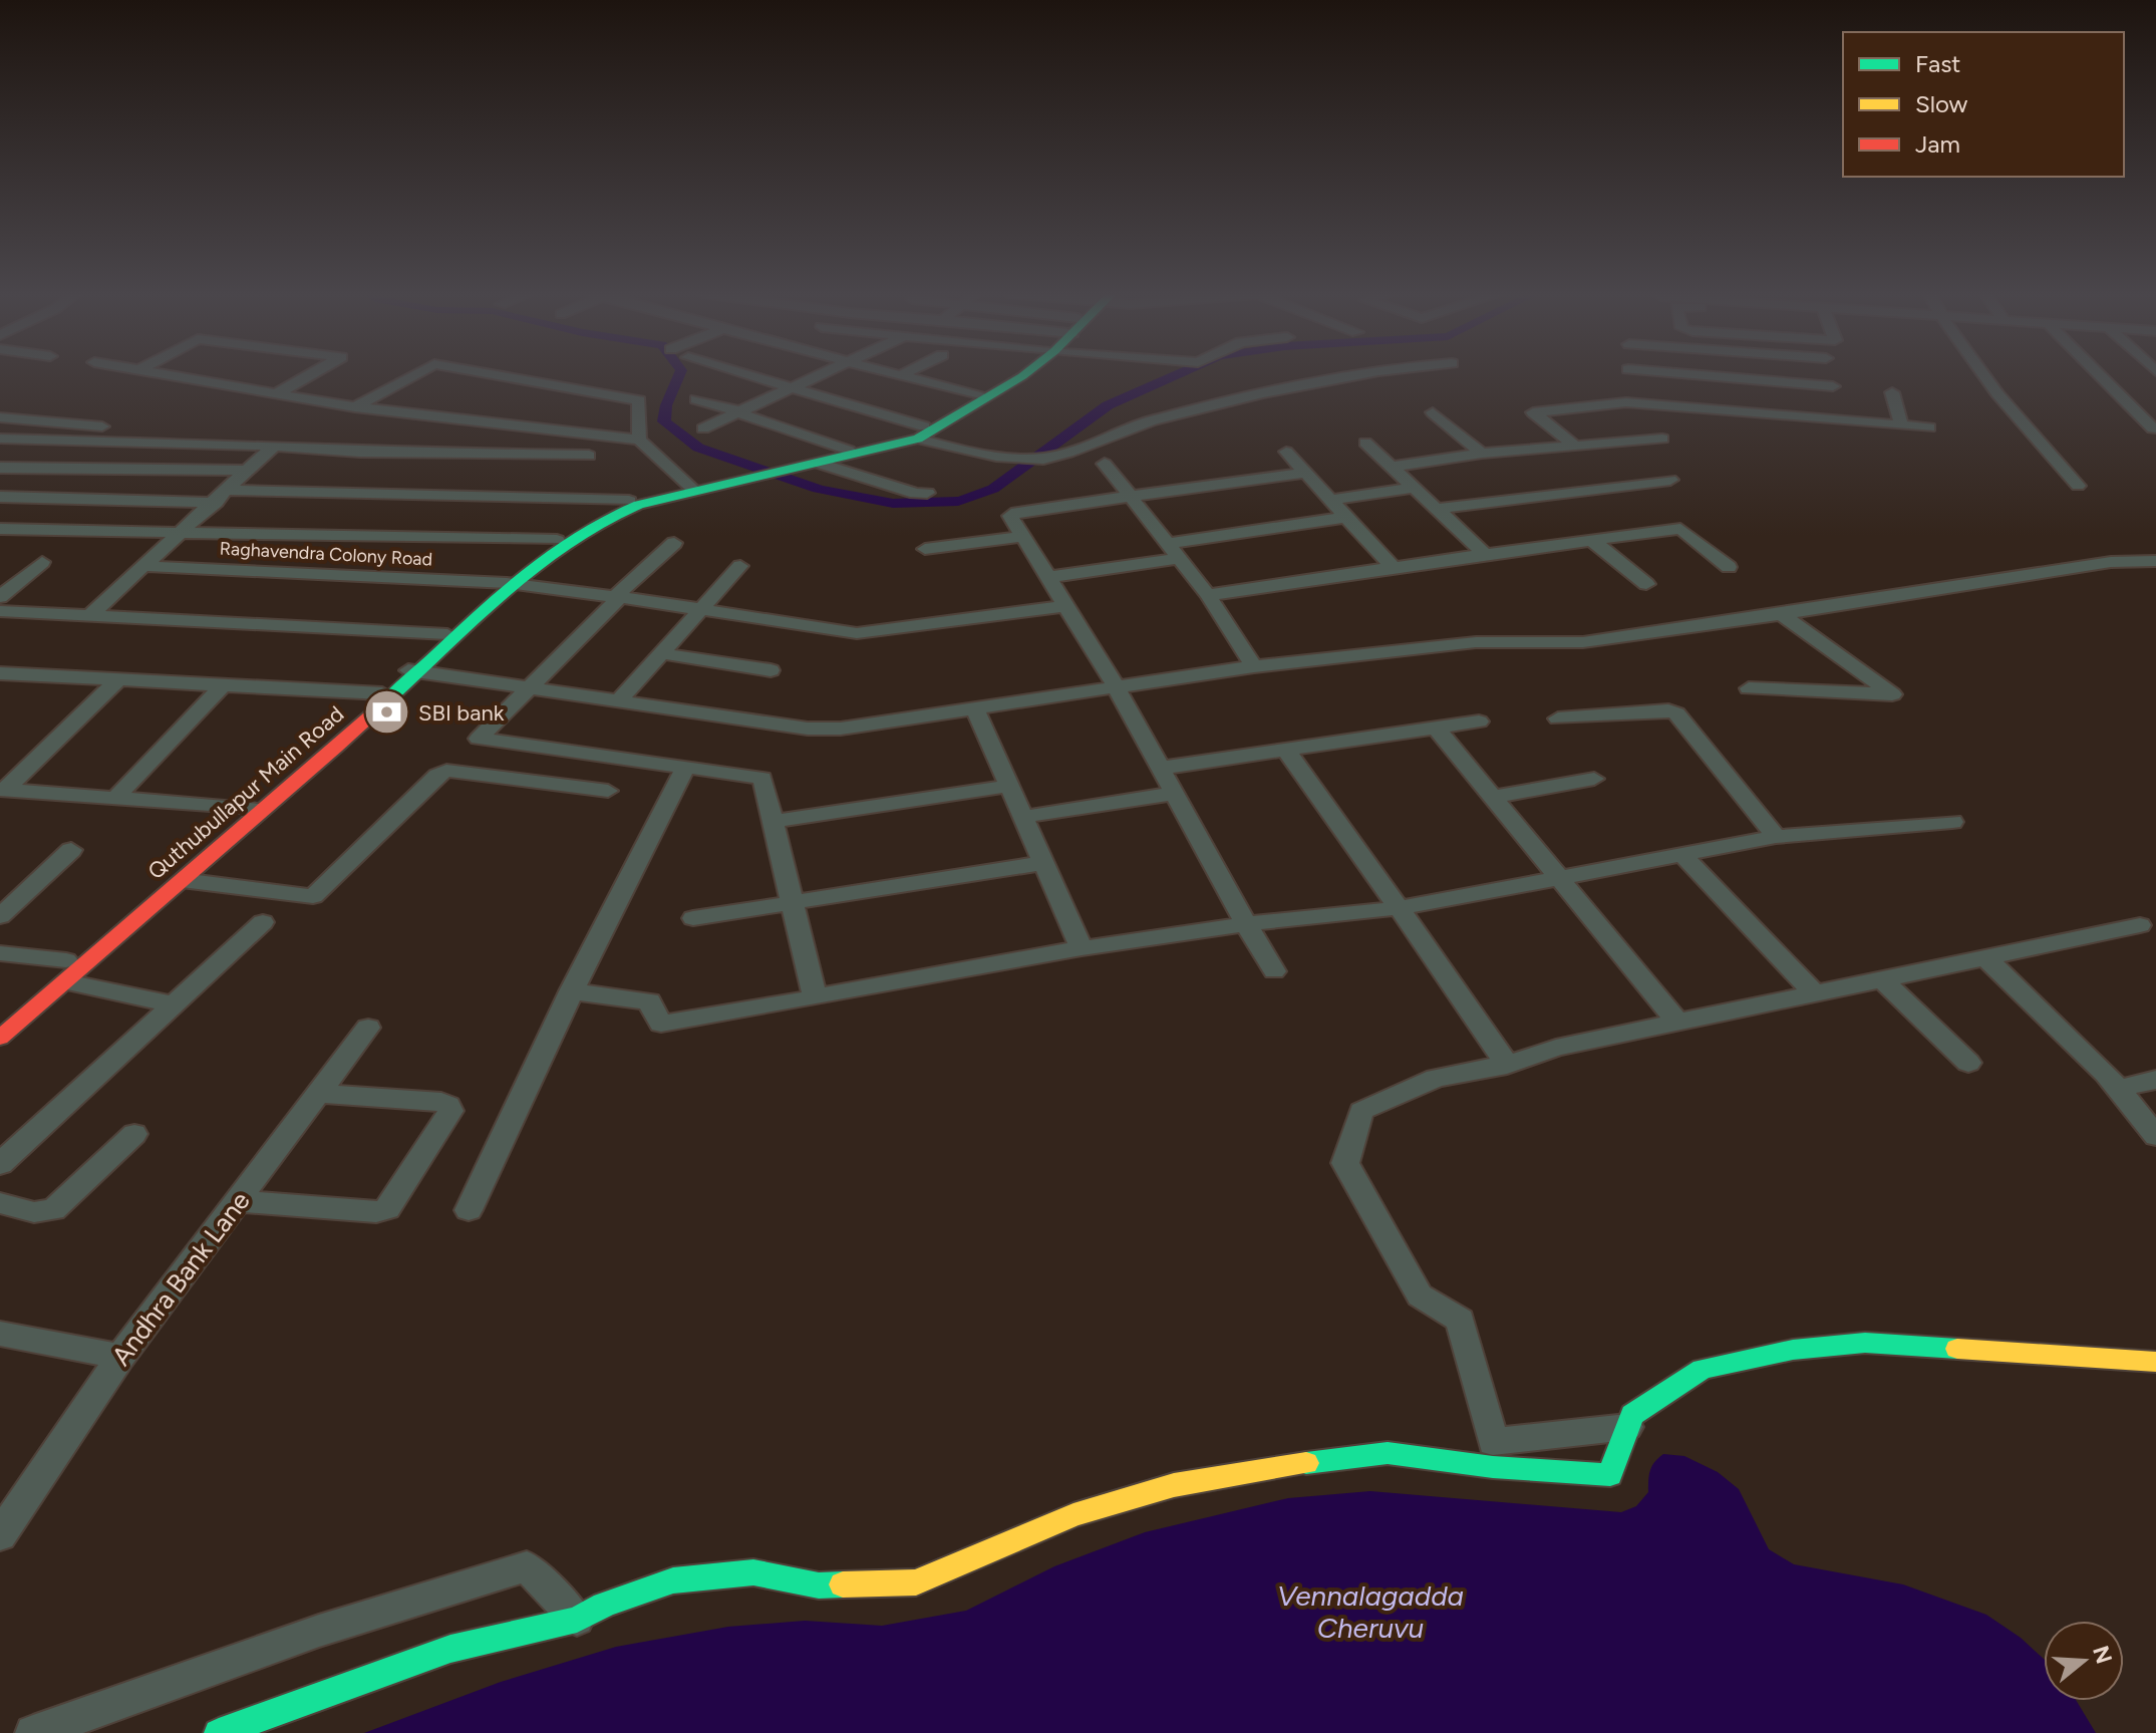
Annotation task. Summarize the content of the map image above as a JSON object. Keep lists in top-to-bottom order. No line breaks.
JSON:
{"streets":{"main road":["Quthubullapur Main Road"],"street":["Raghavendra Colony Road","Andhra Bank Lane"]},"crossings":[["Raghavendra Colony Road","Quthubullapur Main Road"]],"water":["Vennalagadda Cheruvu"],"places":{"bank":["SBI bank"]},"legend":["Fast","Slow","Jam"],"north":"right"}
